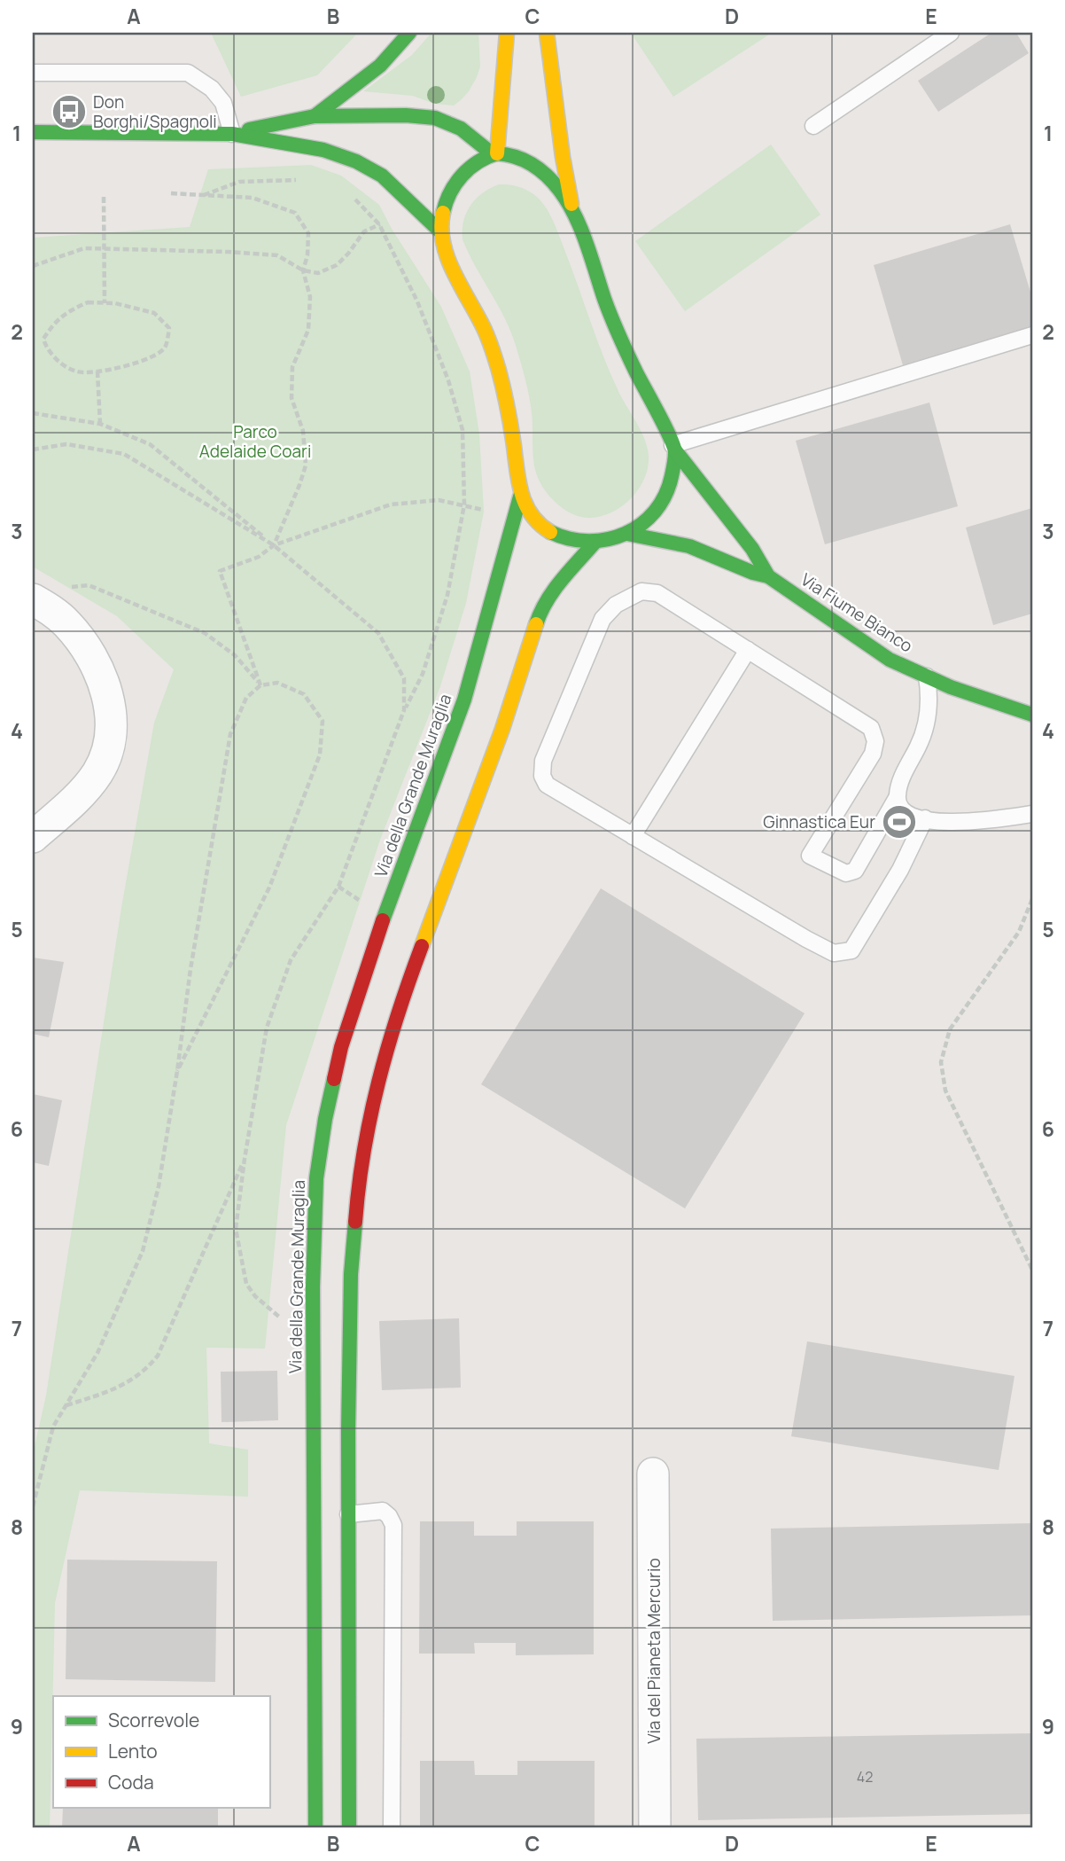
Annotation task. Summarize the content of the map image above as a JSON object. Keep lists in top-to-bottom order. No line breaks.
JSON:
{"streets":{"street":["Via Fiume Bianco","Via della Grande Muraglia","Via del Pianeta Mercurio"]},"parks":["Parco Adelaide Coari"],"places":{"bus stop":["Don Borghi/Spagnoli"],"sports":["Ginnastica Eur"]},"house_numbers":["42"],"legend":["Scorrevole","Lento","Coda"],"grid":{"columns":["A","B","C","D","E"],"rows":["1","2","3","4","5","6","7","8","9"]}}
